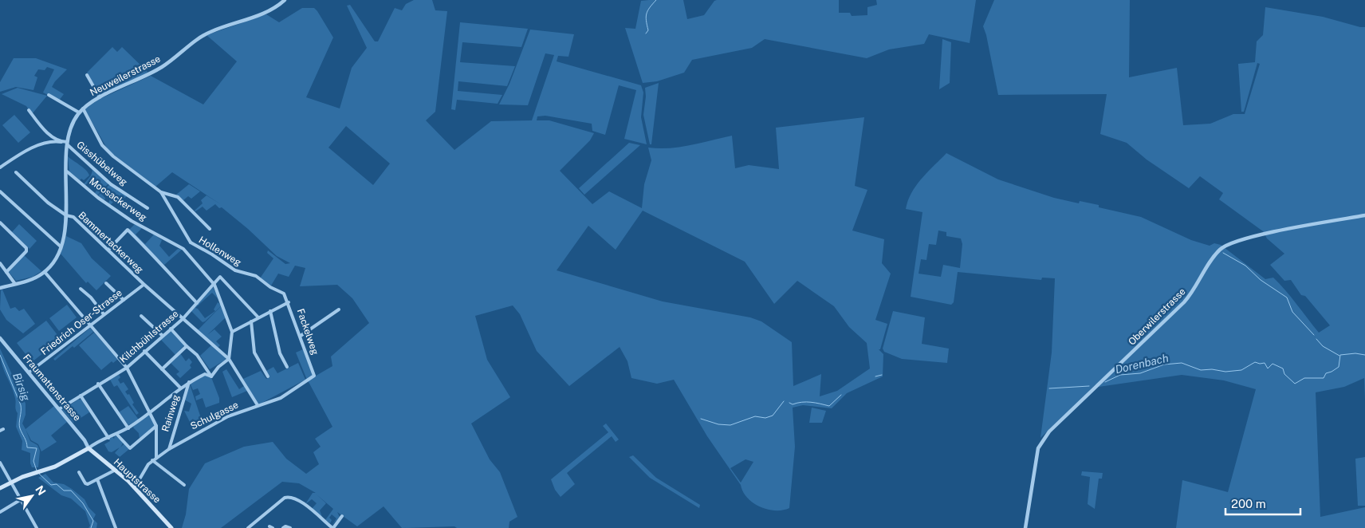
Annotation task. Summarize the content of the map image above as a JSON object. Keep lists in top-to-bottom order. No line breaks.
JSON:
{"streets":{"main road":["Hauptstrasse"],"street":["Neuweilerstrasse","Gisshübelweg","Moosackerweg","Bammertackerweg","Hollenweg","Oberwilerstrasse","Friedrich Oser-Strasse","Fackelweg","Kilchbühlstrasse","Fraumattenstrasse","Rainweg","Schulgasse"]},"crossings":[["Neuweilerstrasse","Gisshübelweg"],["Neuweilerstrasse","Moosackerweg"],["Neuweilerstrasse","Bammertackerweg"],["Bammertackerweg","Friedrich Oser-Strasse"],["Bammertackerweg","Kilchbühlstrasse"],["Bammertackerweg","Schulgasse"],["Hollenweg","Fackelweg"],["Friedrich Oser-Strasse","Fraumattenstrasse"],["Fackelweg","Schulgasse"],["Kilchbühlstrasse","Fraumattenstrasse"],["Fraumattenstrasse","Hauptstrasse"],["Rainweg","Schulgasse"],["Schulgasse","Hauptstrasse"]],"water":["Dorenbach","Birsig"],"scale_bar":"200 m","north":"top right"}
